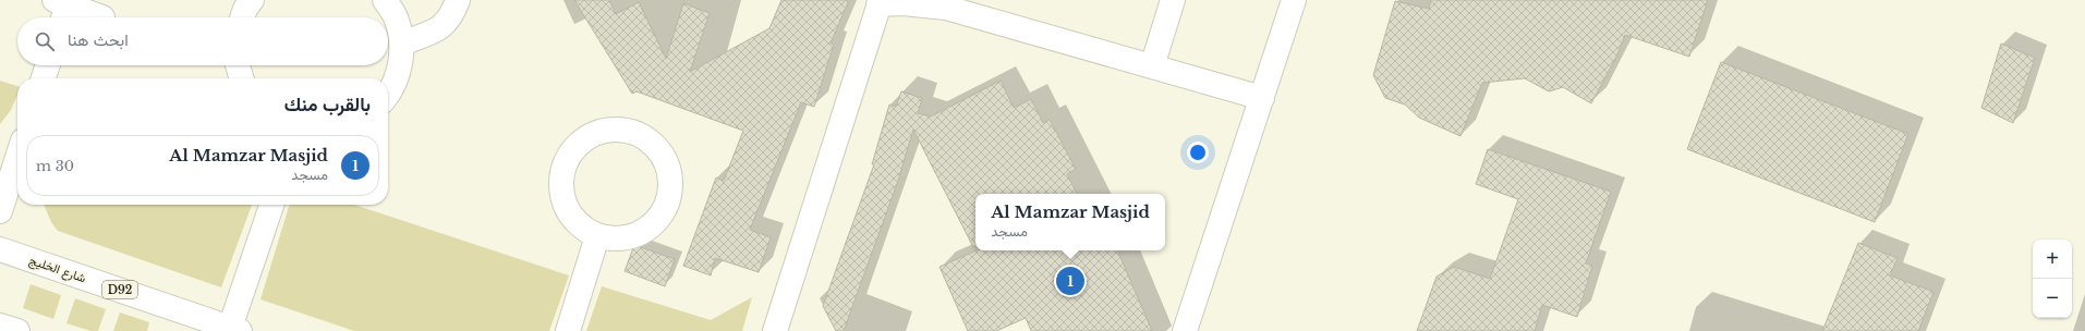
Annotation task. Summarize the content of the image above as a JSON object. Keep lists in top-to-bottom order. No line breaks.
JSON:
{"streets":{"street":["شارع الخليج","D92"]},"page":{"search":"ابحث هنا","heading":"بالقرب منك","list":[{"mark":"1","name":"Al Mamzar Masjid","note":"مسجد","value":"30 m"}],"popup":["Al Mamzar Masjid","مسجد"],"map_buttons":["+","−"],"pins":"1"}}
